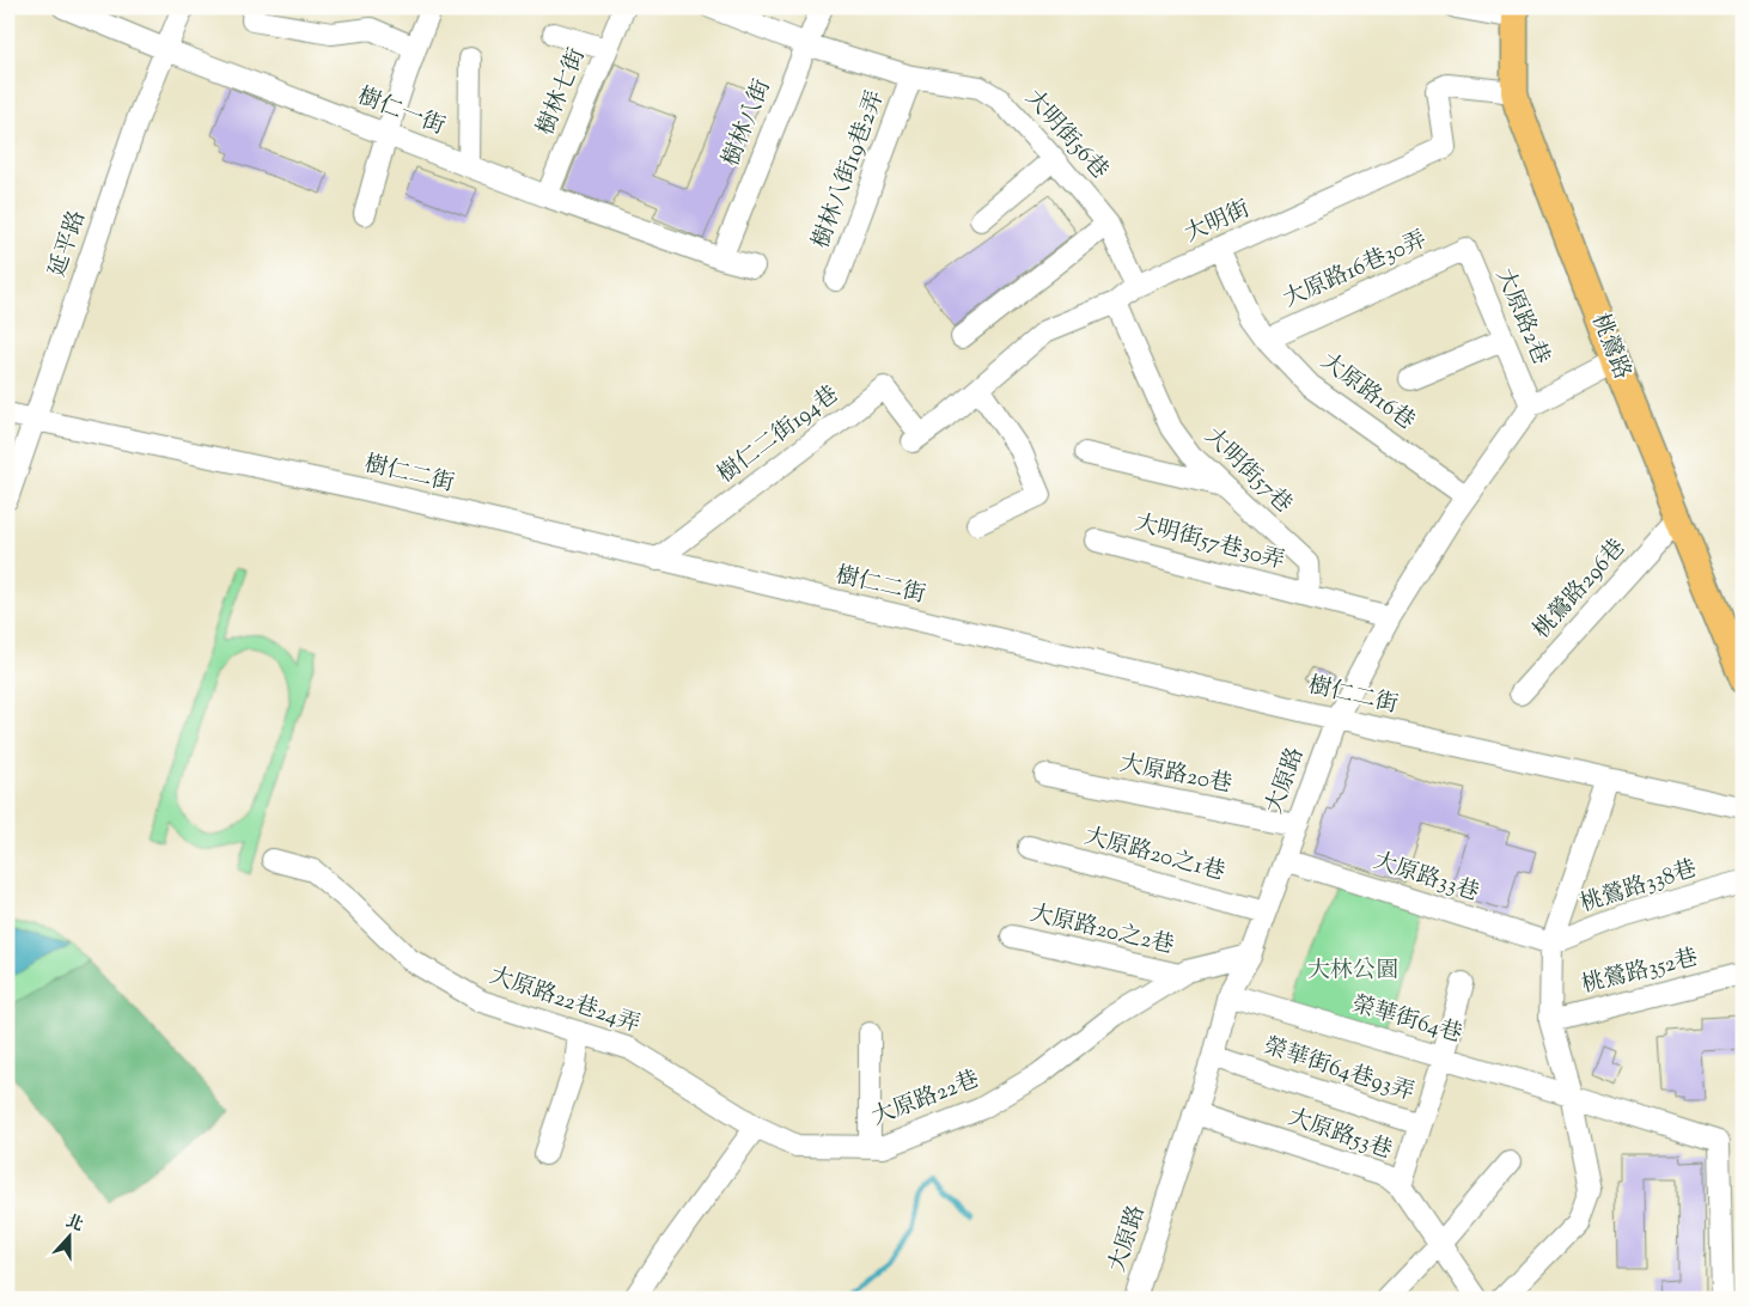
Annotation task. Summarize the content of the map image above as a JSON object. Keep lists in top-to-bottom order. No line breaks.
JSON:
{"streets":{"main road":["桃鶯路"],"street":["樹林七街","樹仁一街","樹林八街","大明街56巷","樹林八街19巷2弄","大明街","延平路","大原路16巷30弄","大原路2巷","大原路16巷","樹仁二街194巷","大明街57巷","樹仁二街","大明街57巷30弄","桃鶯路296巷","大原路20巷","大原路","大原路20之1巷","大原路33巷","桃鶯路338巷","大原路20之2巷","桃鶯路352巷","大原路22巷24弄","榮華街64巷","榮華街64巷93弄","大原路22巷","大原路53巷"]},"crossings":[["樹林七街","樹仁一街"],["樹仁一街","樹林八街"],["樹仁一街","延平路"],["樹林八街","大明街56巷"],["大明街56巷","樹林八街19巷2弄"],["大明街56巷","大明街"],["大明街","桃鶯路"],["大明街","大原路16巷"],["大明街","樹仁二街194巷"],["大明街","大明街57巷"],["延平路","樹仁二街"],["大原路16巷30弄","大原路2巷"],["大原路16巷30弄","大原路16巷"],["大原路2巷","大原路"],["桃鶯路","桃鶯路296巷"],["桃鶯路","大原路"],["大原路16巷","大原路"],["樹仁二街194巷","樹仁二街"],["大明街57巷","大明街57巷30弄"],["樹仁二街","大原路"],["大原路20巷","大原路"],["大原路","大原路20之1巷"],["大原路","大原路33巷"],["大原路","榮華街64巷"],["大原路","榮華街64巷93弄"],["大原路","大原路22巷"],["大原路","大原路53巷"],["大原路33巷","桃鶯路338巷"],["大原路20之2巷","大原路22巷"],["大原路22巷24弄","大原路22巷"],["榮華街64巷93弄","大原路53巷"]],"parks":["大林公園"],"north":"top"}
